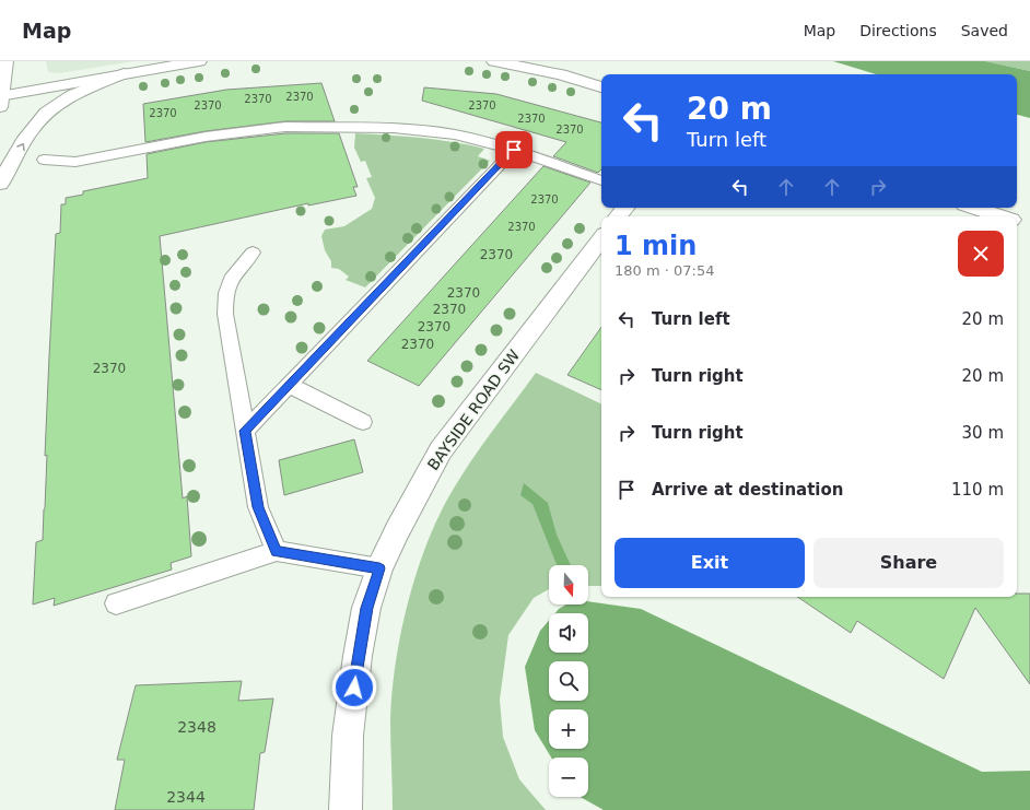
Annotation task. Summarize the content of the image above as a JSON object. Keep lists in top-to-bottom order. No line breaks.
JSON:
{"streets":{"street":["BAYSIDE ROAD SW"]},"house_numbers":["2370","2370","2370","2370","2370","2370","2370","2370","2370","2370","2370","2370","2370","2370","2370","2348","2344"],"north":"bottom","page":{"header":"Map","nav":["Map","Directions","Saved"],"turn":["20 m","Turn left"],"heading":["1 min","180 m · 07:54"],"list":[{"name":"Turn left","value":"20 m"},{"name":"Turn right","value":"20 m"},{"name":"Turn right","value":"30 m"},{"name":"Arrive at destination","value":"110 m"}],"buttons":["Exit","Share"],"map_buttons":["+","−"]}}
